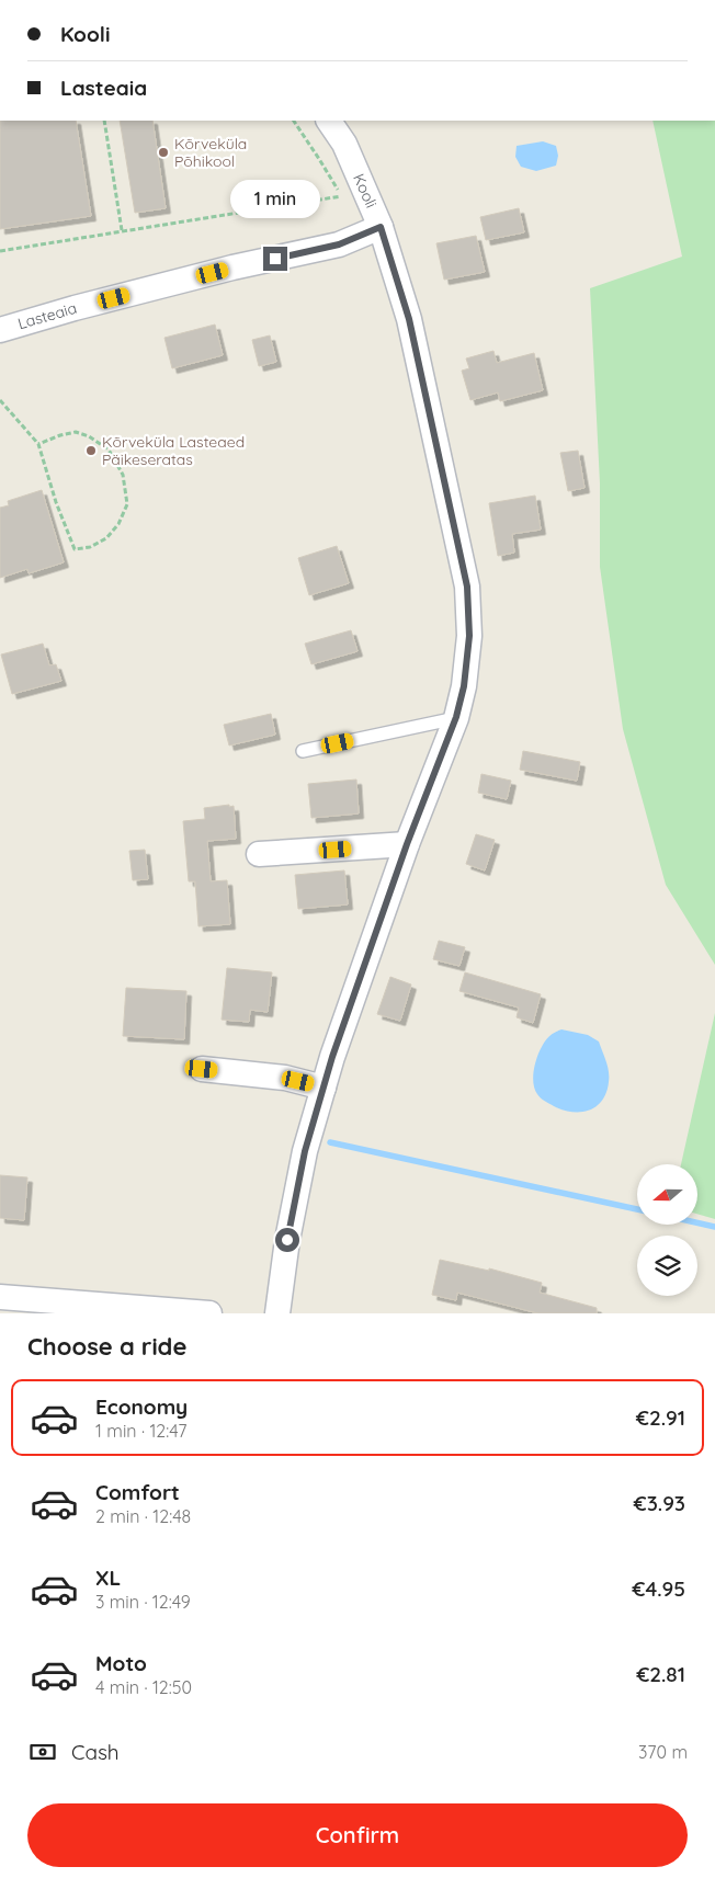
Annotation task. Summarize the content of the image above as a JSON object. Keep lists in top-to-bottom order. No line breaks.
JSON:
{"streets":{"street":["Kooli","Lasteaia"]},"crossings":[["Kooli","Lasteaia"]],"places":["Kõrveküla Põhikool","Kõrveküla Lasteaed Päikeseratas"],"north":"left","page":{"banner":["Kooli","Lasteaia"],"bubble":"1 min","heading":"Choose a ride","list":[{"name":"Economy","note":"1 min · 12:47","value":"€2.91"},{"name":"Comfort","note":"2 min · 12:48","value":"€3.93"},{"name":"XL","note":"3 min · 12:49","value":"€4.95"},{"name":"Moto","note":"4 min · 12:50","value":"€2.81"}],"pay":["Cash","370 m"],"buttons":"Confirm"}}
